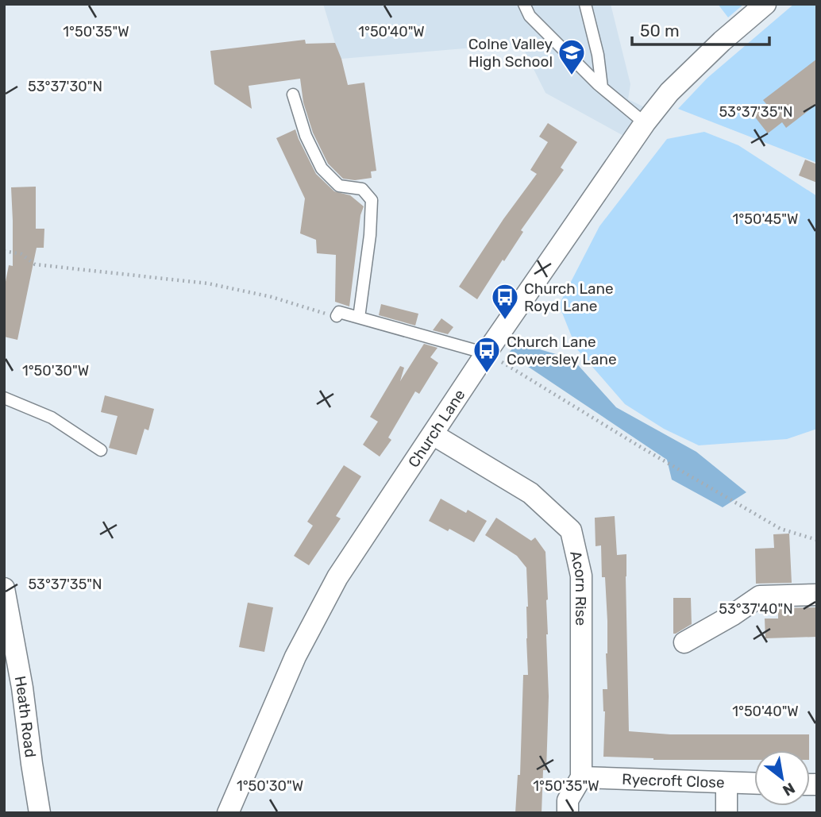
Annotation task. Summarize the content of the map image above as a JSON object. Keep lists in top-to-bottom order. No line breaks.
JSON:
{"streets":{"street":["Church Lane","Acorn Rise","Heath Road","Ryecroft Close"]},"crossings":[["Church Lane","Acorn Rise"],["Acorn Rise","Ryecroft Close"]],"places":{"school or university":["Colne Valley High School"],"bus stop":["Church Lane Royd Lane","Church Lane Cowersley Lane"]},"scale_bar":"50 m","north":"bottom right","coordinates":["1°50'35\"W","1°50'40\"W","53°37'30\"N","53°37'35\"N","1°50'45\"W","1°50'30\"W","53°37'40\"N"]}
